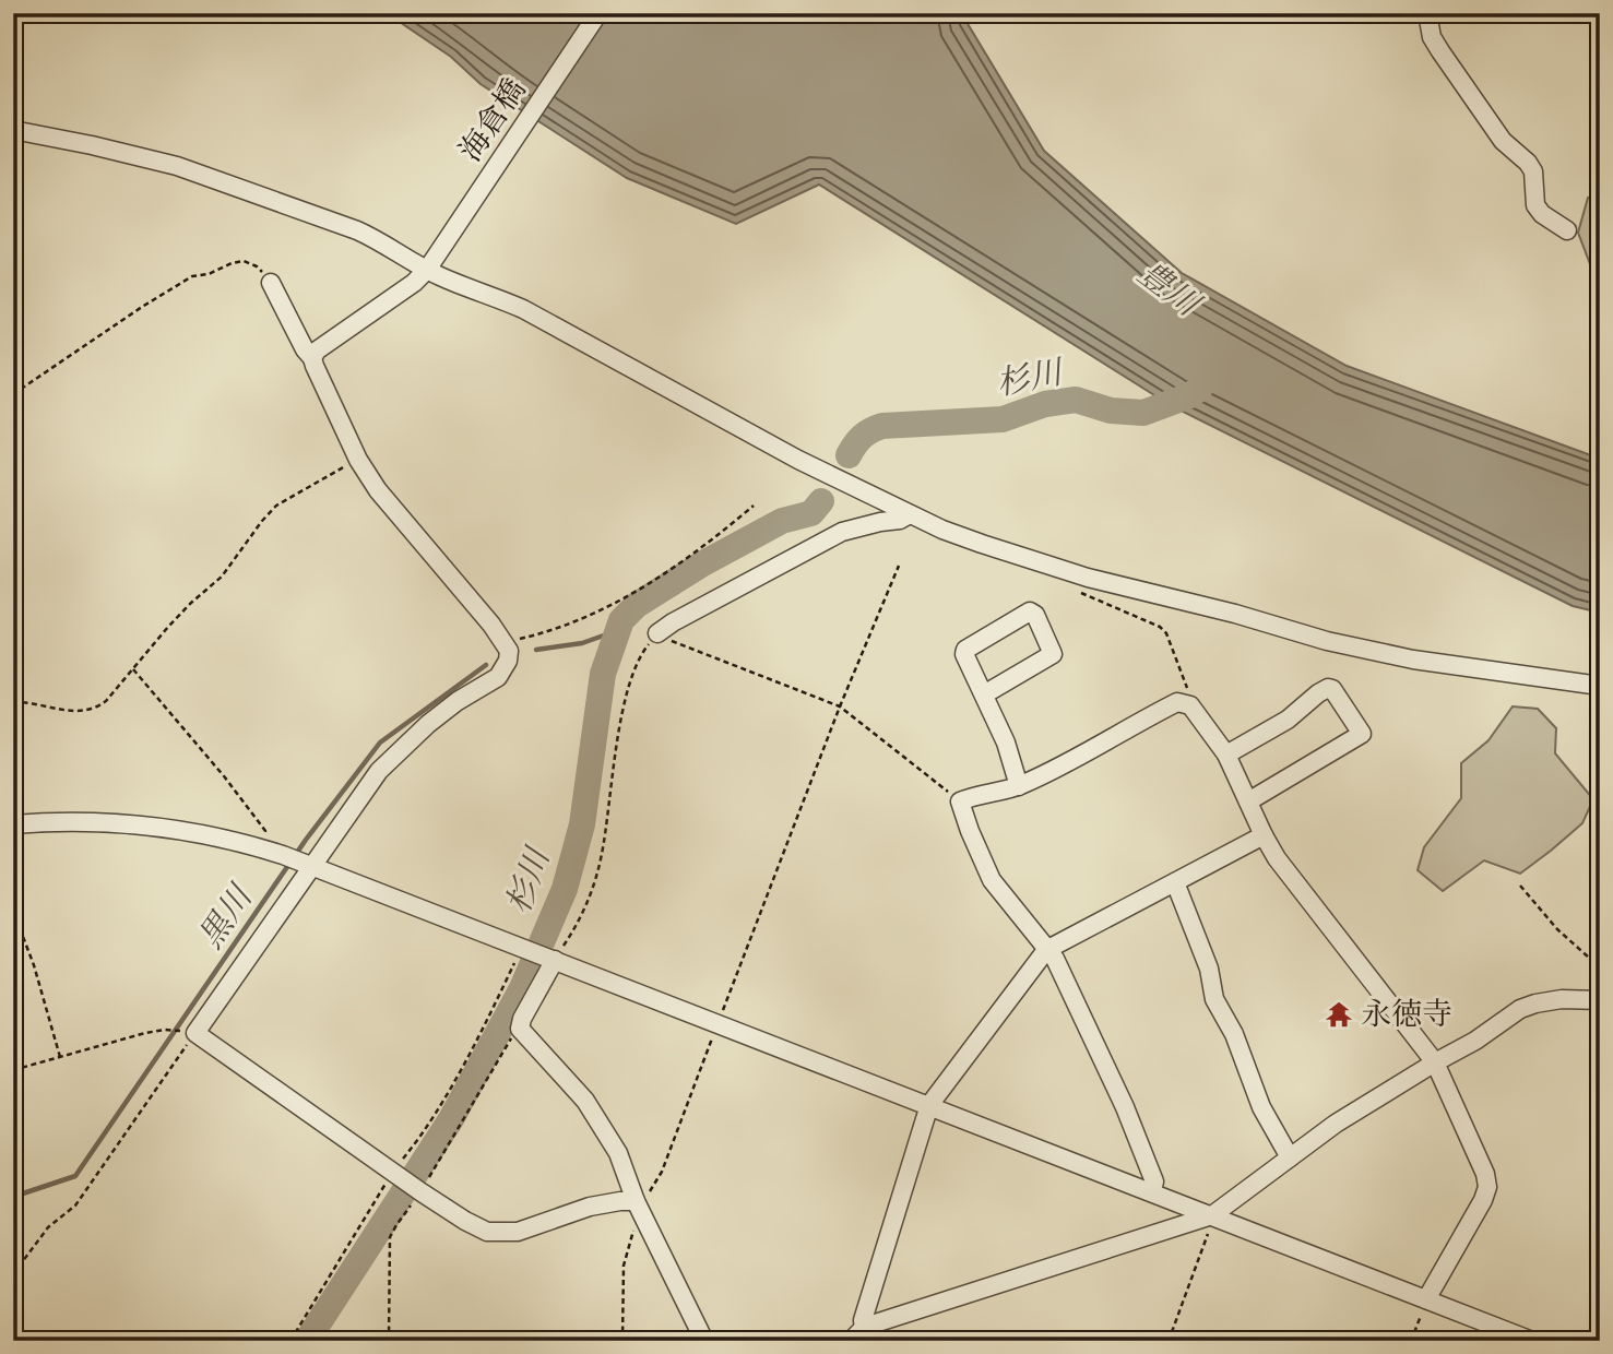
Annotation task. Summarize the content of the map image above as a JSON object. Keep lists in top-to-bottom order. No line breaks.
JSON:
{"streets":{"street":["海倉橋"]},"water":["豊川","杉川","黒川"],"places":{"temple":["永徳寺"]}}
